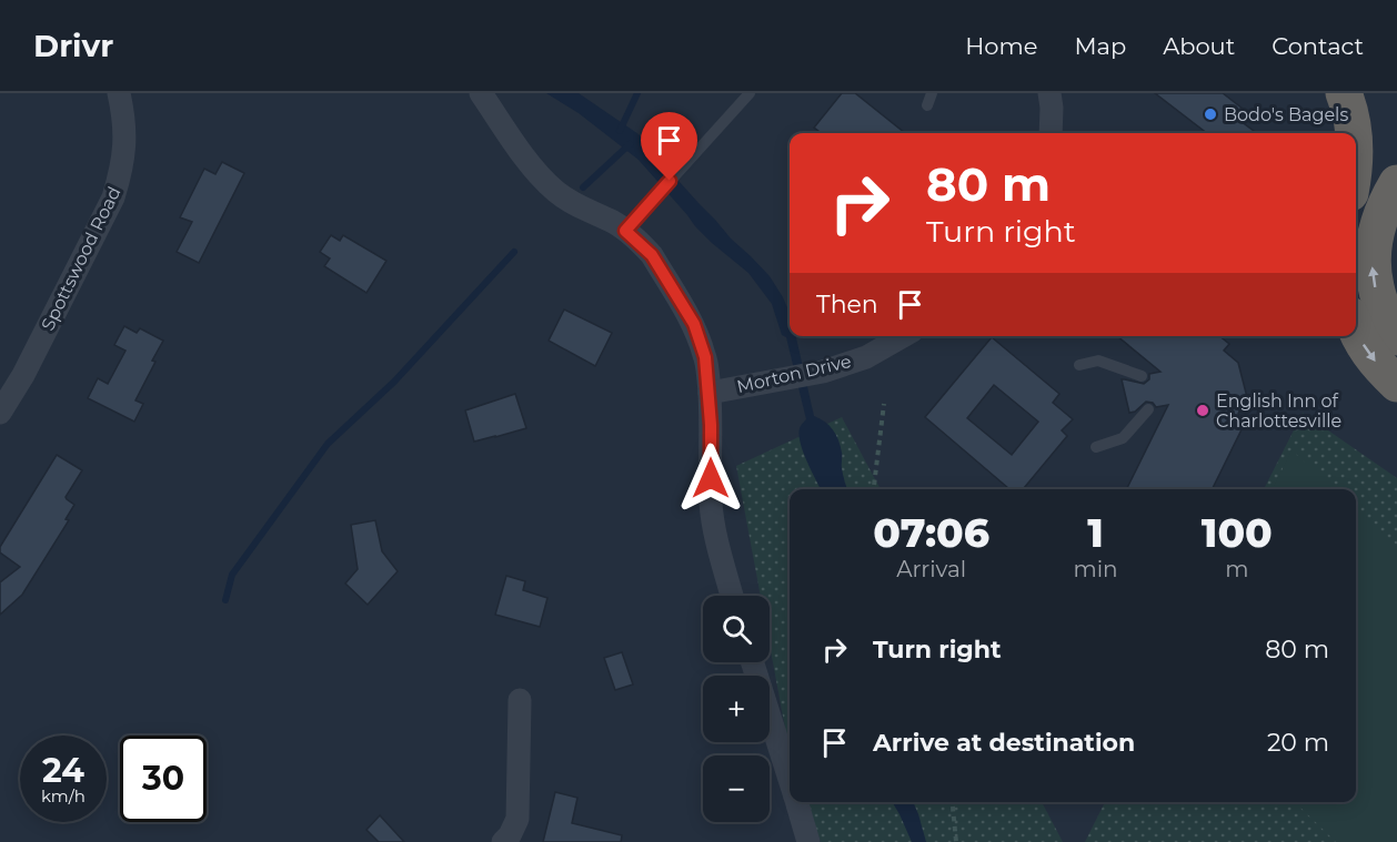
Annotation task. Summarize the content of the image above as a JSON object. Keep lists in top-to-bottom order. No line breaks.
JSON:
{"streets":{"street":["Spottswood Road","Morton Drive"]},"places":["Bodo's Bagels","English Inn of Charlottesville"],"page":{"header":"Drivr","nav":["Home","Map","About","Contact"],"turn":["80 m","Turn right"],"then":"Then","eta":["07:06","Arrival","1","min","100","m"],"map_buttons":["+","−"],"list":[{"name":"Turn right","value":"80 m"},{"name":"Arrive at destination","value":"20 m"}],"speed":"24 km/h","limit":"30"}}
